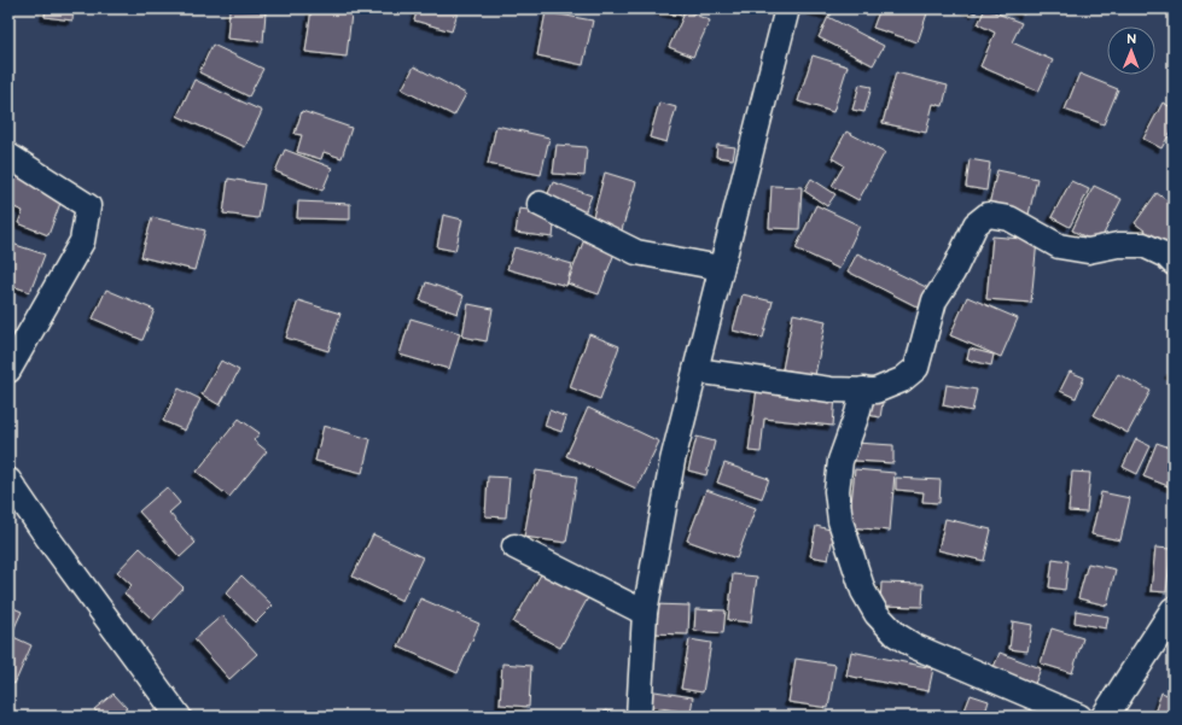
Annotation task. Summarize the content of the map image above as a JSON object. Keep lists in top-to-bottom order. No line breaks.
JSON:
{"north":"top"}
